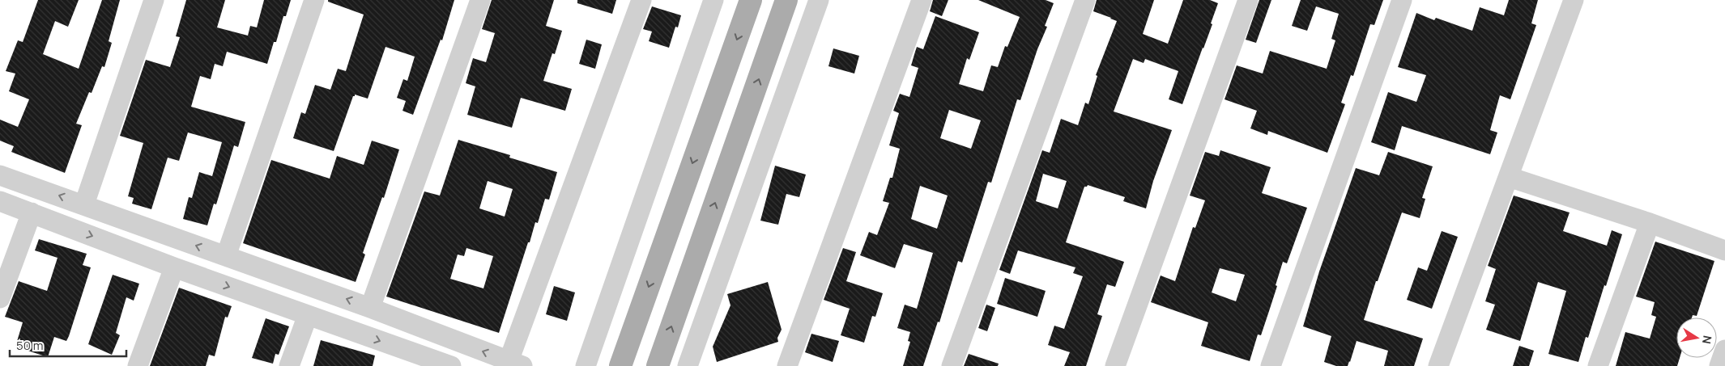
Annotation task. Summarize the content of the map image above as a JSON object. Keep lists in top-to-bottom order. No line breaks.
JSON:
{"scale_bar":"50 m","north":"right"}
